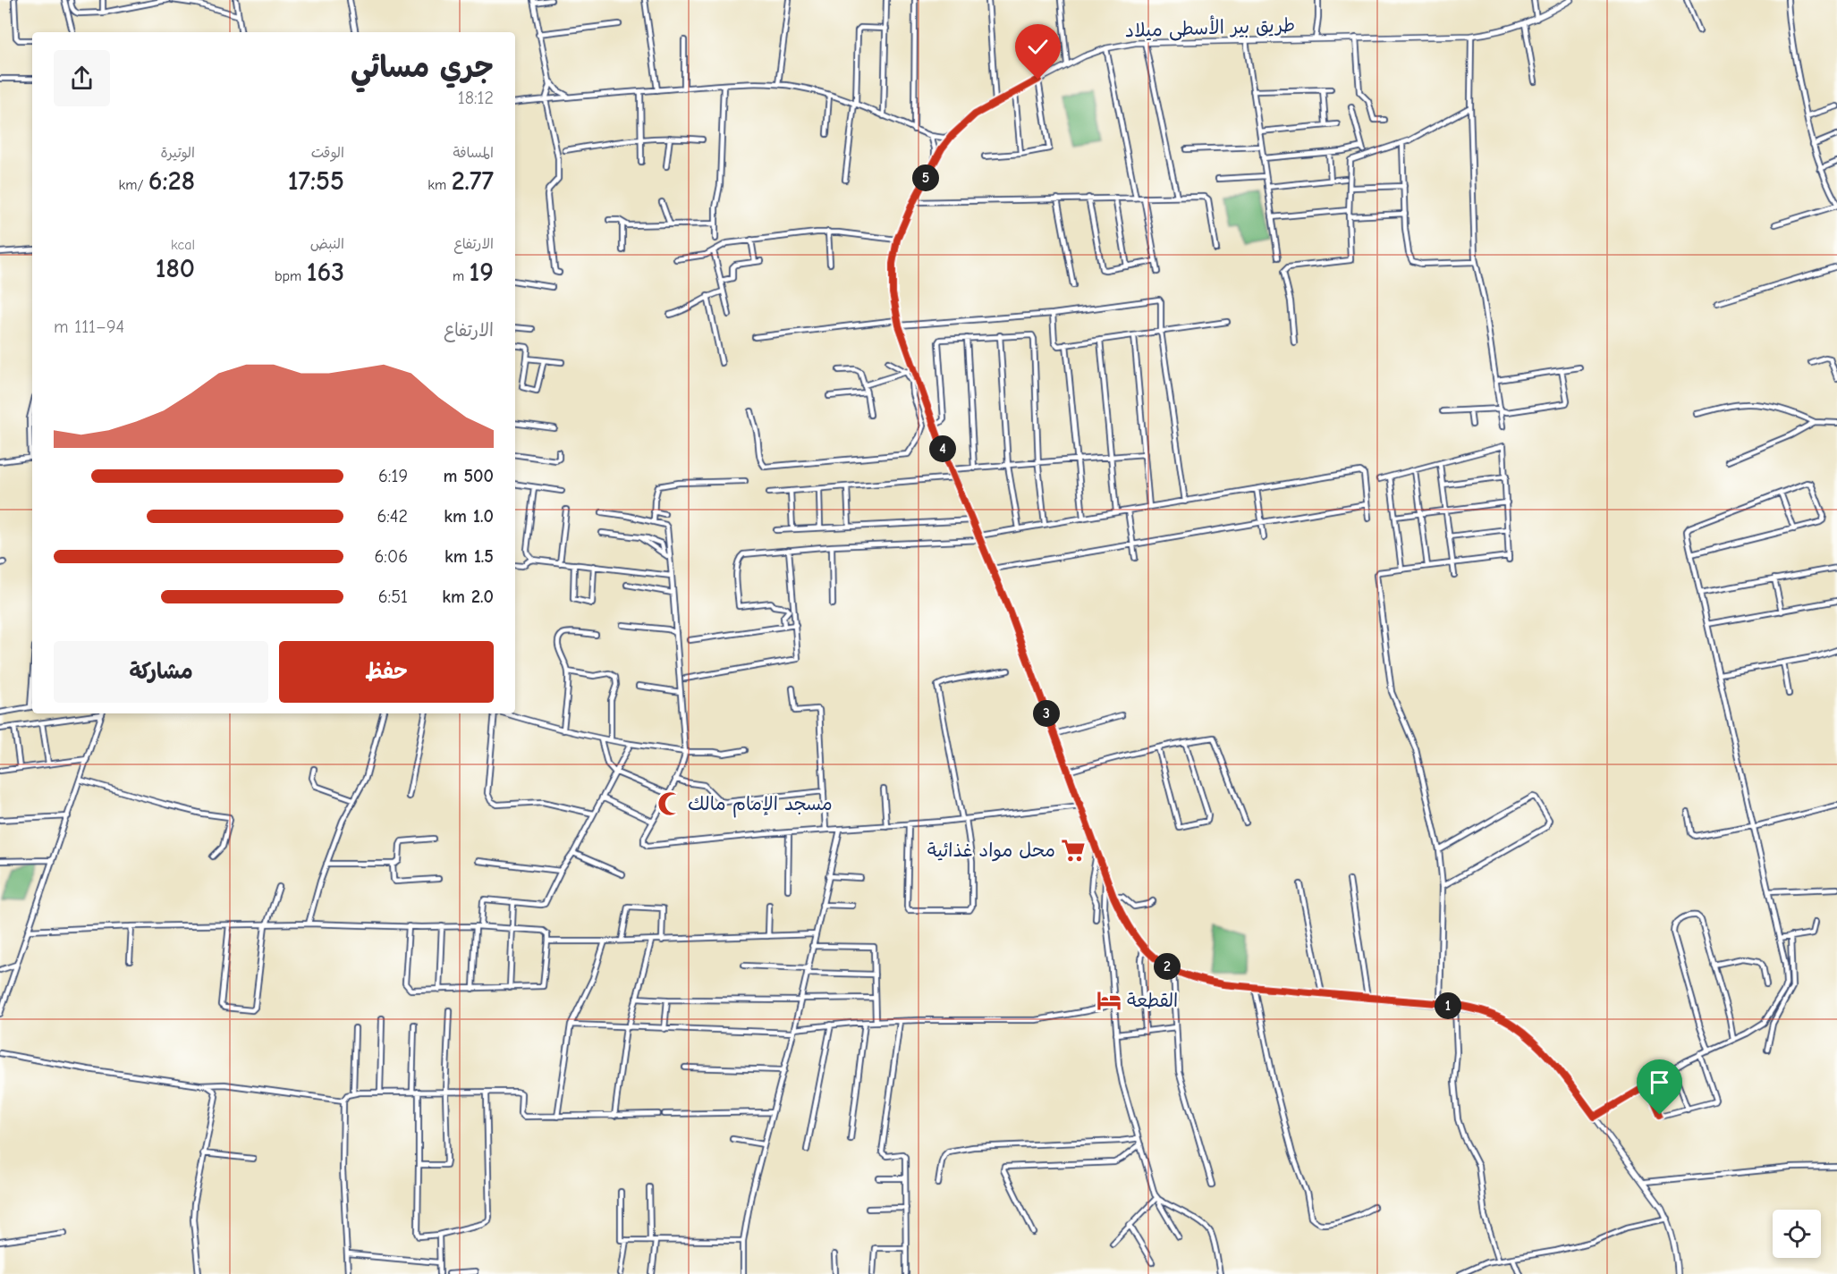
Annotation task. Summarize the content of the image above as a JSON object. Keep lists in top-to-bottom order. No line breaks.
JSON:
{"streets":{"main road":["طريق بير الأسطى ميلاد"]},"places":{"mosque":["مسجد الإمام مالك"],"supermarket":["محل مواد غذائية"],"hotel":["القطعة"]},"page":{"heading":["جري مسائي","18:12"],"stats":[["المسافة","2.77 km"],["الوقت","17:55"],["الوتيرة","6:28 /km"],["الارتفاع","19 m"],["النبض","163 bpm"],["kcal","180"]],"pins":["5","4","3","2","1"],"chart":["الارتفاع","94–111 m"],"list":[{"name":"500 m","note":"6:19"},{"name":"1.0 km","note":"6:42"},{"name":"1.5 km","note":"6:06"},{"name":"2.0 km","note":"6:51"}],"buttons":["حفظ","مشاركة"]}}
